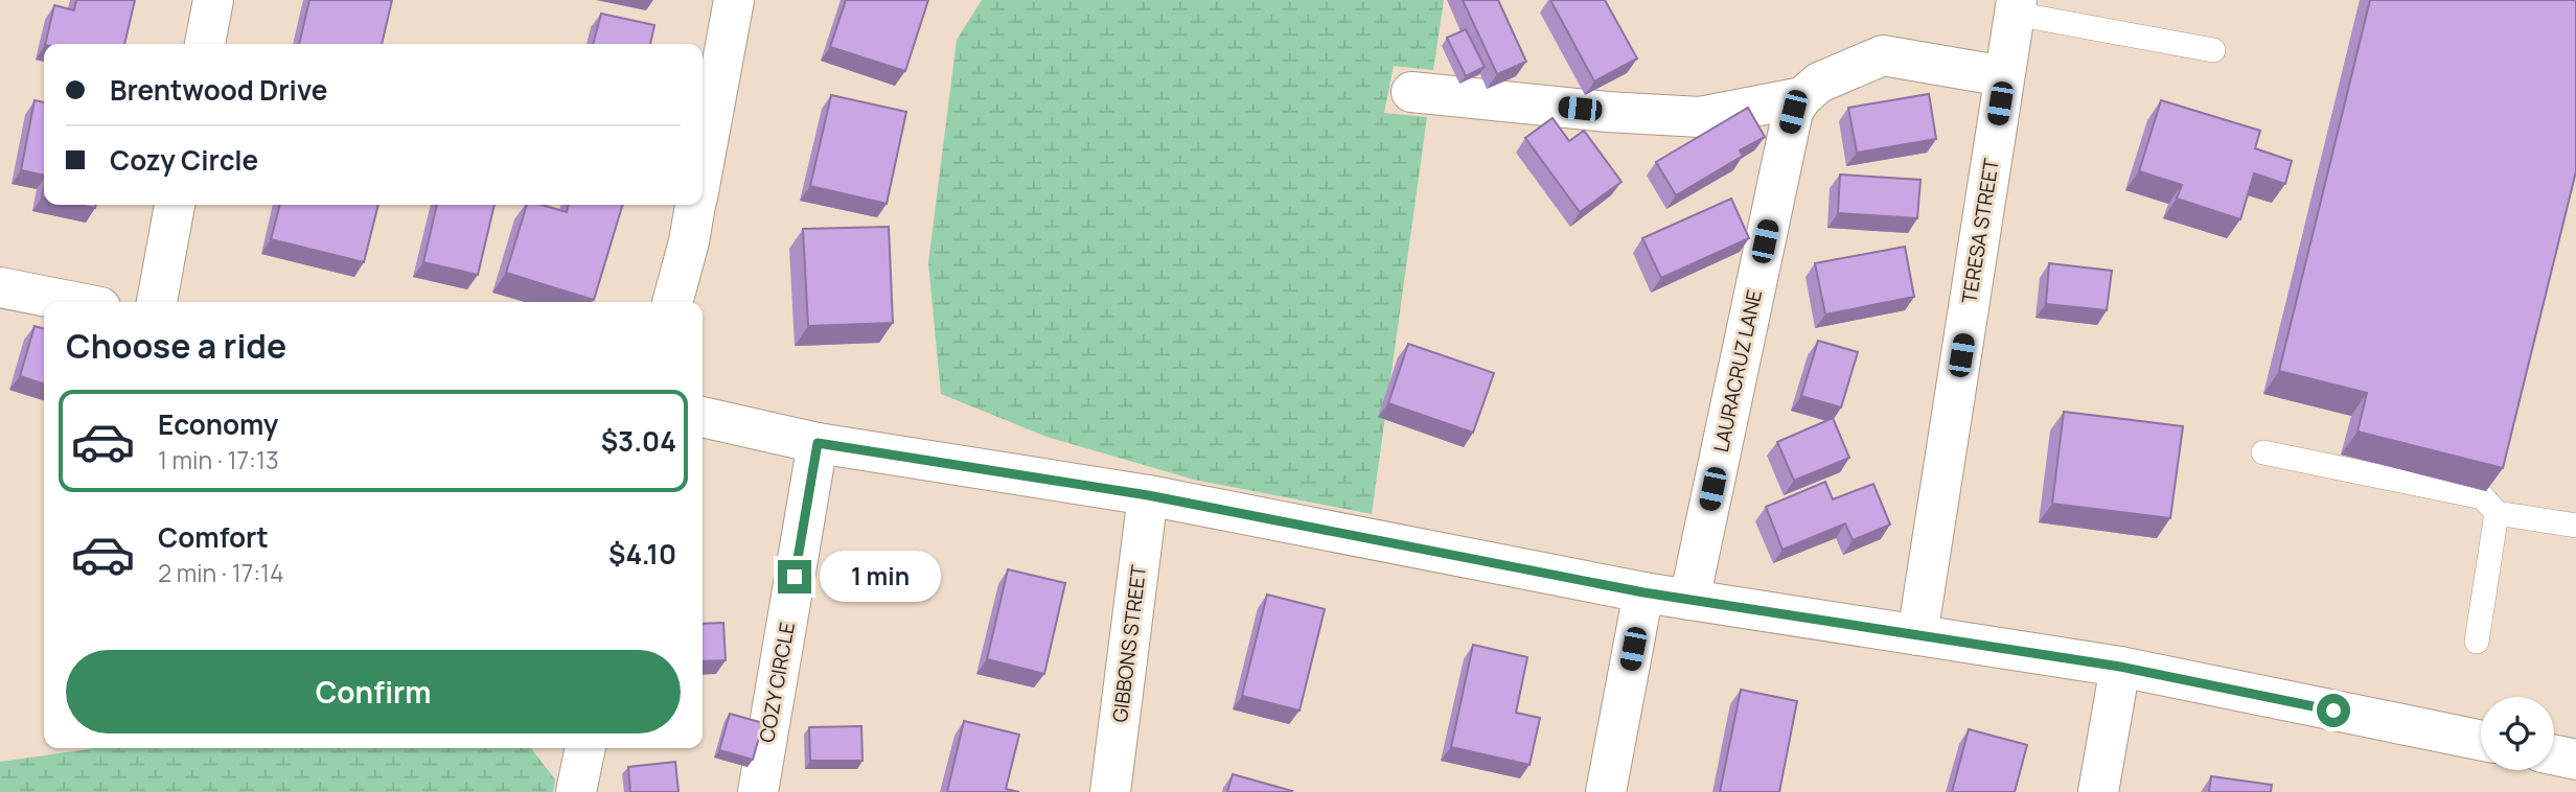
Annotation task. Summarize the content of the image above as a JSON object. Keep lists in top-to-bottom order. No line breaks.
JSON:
{"streets":{"street":["TERESA STREET","LAURACRUZ LANE","GIBBONS STREET","COZY CIRCLE"]},"page":{"banner":["Brentwood Drive","Cozy Circle"],"heading":"Choose a ride","list":[{"name":"Economy","note":"1 min · 17:13","value":"$3.04"},{"name":"Comfort","note":"2 min · 17:14","value":"$4.10"}],"bubble":"1 min","buttons":"Confirm"}}
